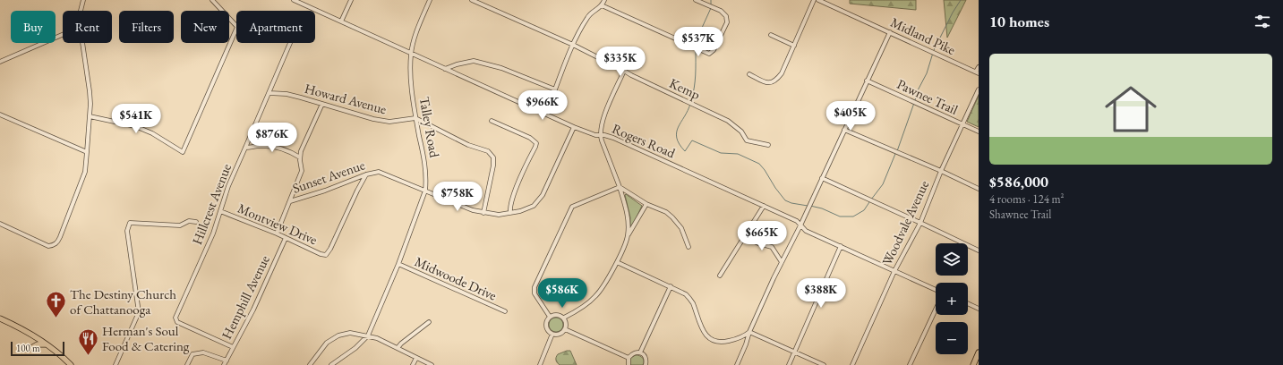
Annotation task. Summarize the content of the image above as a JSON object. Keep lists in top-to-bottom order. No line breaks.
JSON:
{"streets":{"street":["Midland Pike","Kemp","Pawnee Trail","Howard Avenue","Talley Road","Rogers Road","Sunset Avenue","Hillcrest Avenue","Woodvale Avenue","Montview Drive","Midwoode Drive","Hemphill Avenue"]},"crossings":[["Pawnee Trail","Woodvale Avenue"],["Howard Avenue","Talley Road"],["Howard Avenue","Hillcrest Avenue"],["Talley Road","Rogers Road"],["Talley Road","Sunset Avenue"],["Talley Road","Midwoode Drive"],["Rogers Road","Sunset Avenue"],["Rogers Road","Woodvale Avenue"],["Sunset Avenue","Montview Drive"],["Hillcrest Avenue","Montview Drive"],["Hillcrest Avenue","Hemphill Avenue"],["Montview Drive","Hemphill Avenue"]],"places":{"church":["The Destiny Church of Chattanooga"],"restaurant":["Herman's Soul Food & Catering"]},"scale_bar":"100 m","page":{"heading":"10 homes","chip":["Buy","Rent","Filters","New","Apartment"],"price":["$537K","$335K","$966K","$405K","$541K","$876K","$758K","$665K","$586K","$388K"],"list":[{"name":"$586,000","note":"4 rooms · 124 m² · Shawnee Trail"}],"map_buttons":["+","−"],"scale":"100 m"}}
